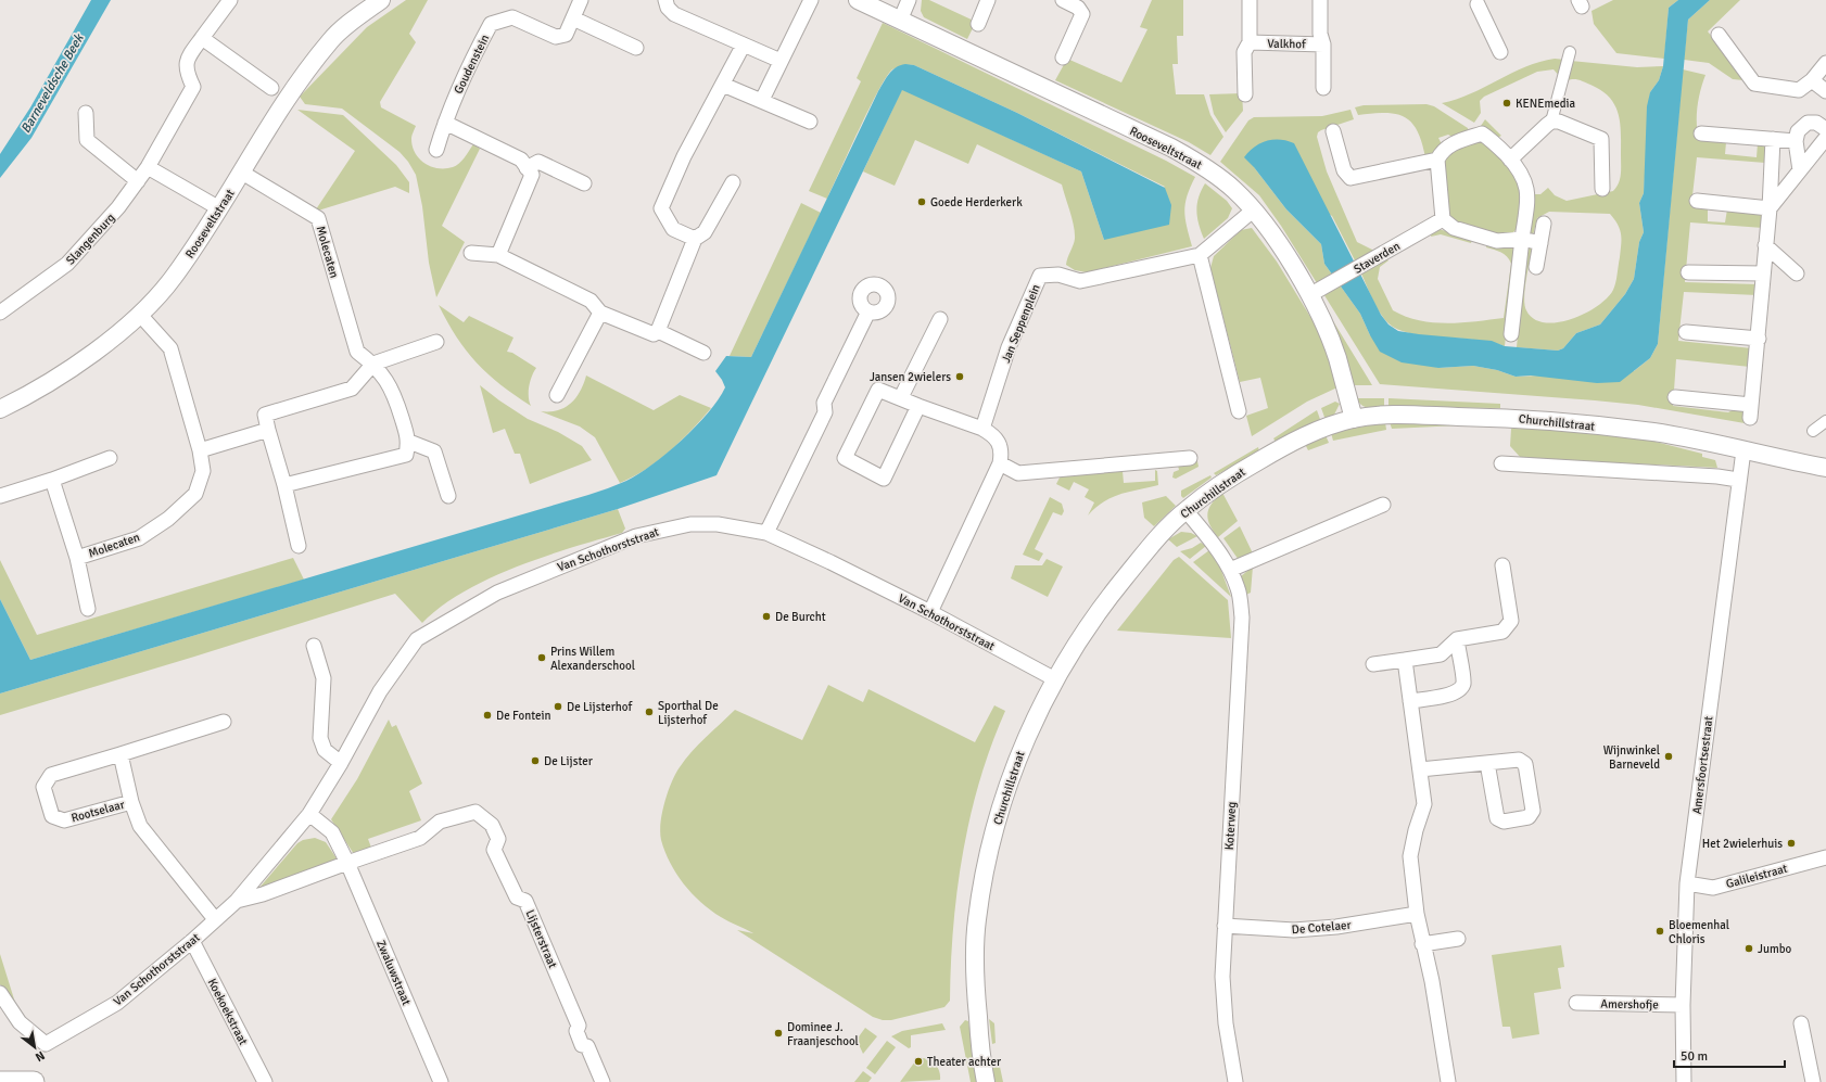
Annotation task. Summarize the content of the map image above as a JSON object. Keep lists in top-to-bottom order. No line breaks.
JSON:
{"streets":{"street":["Valkhof","Goudenstein","Rooseveltstraat","Slangenburg","Molecaten","Staverden","Jan Seppenplein","Churchillstraat","Van Schothorststraat","Amersfoortsestraat","Rootselaar","Koterweg","Galileistraat","De Cotelaer","Lijsterstraat","Zwaluwstraat","Amershofje","Koekoekstraat"]},"crossings":[["Rooseveltstraat","Molecaten"],["Rooseveltstraat","Staverden"],["Rooseveltstraat","Jan Seppenplein"],["Rooseveltstraat","Churchillstraat"],["Churchillstraat","Van Schothorststraat"],["Churchillstraat","Amersfoortsestraat"],["Churchillstraat","Koterweg"],["Van Schothorststraat","Rootselaar"],["Van Schothorststraat","Lijsterstraat"],["Van Schothorststraat","Zwaluwstraat"],["Van Schothorststraat","Koekoekstraat"],["Amersfoortsestraat","Galileistraat"],["Amersfoortsestraat","Amershofje"],["Koterweg","De Cotelaer"],["Lijsterstraat","Zwaluwstraat"]],"water":["Barneveldsche Beek"],"places":["KENEmedia","Goede Herderkerk","Jansen 2wielers","De Burcht","Prins Willem Alexanderschool","De Lijsterhof","Sporthal De Lijsterhof","De Fontein","Wijnwinkel Barneveld","De Lijster","Het 2wielerhuis","Bloemenhal Chloris","Jumbo","Dominee J. Fraanjeschool","Theater achter"],"scale_bar":"50 m","north":"bottom right"}
